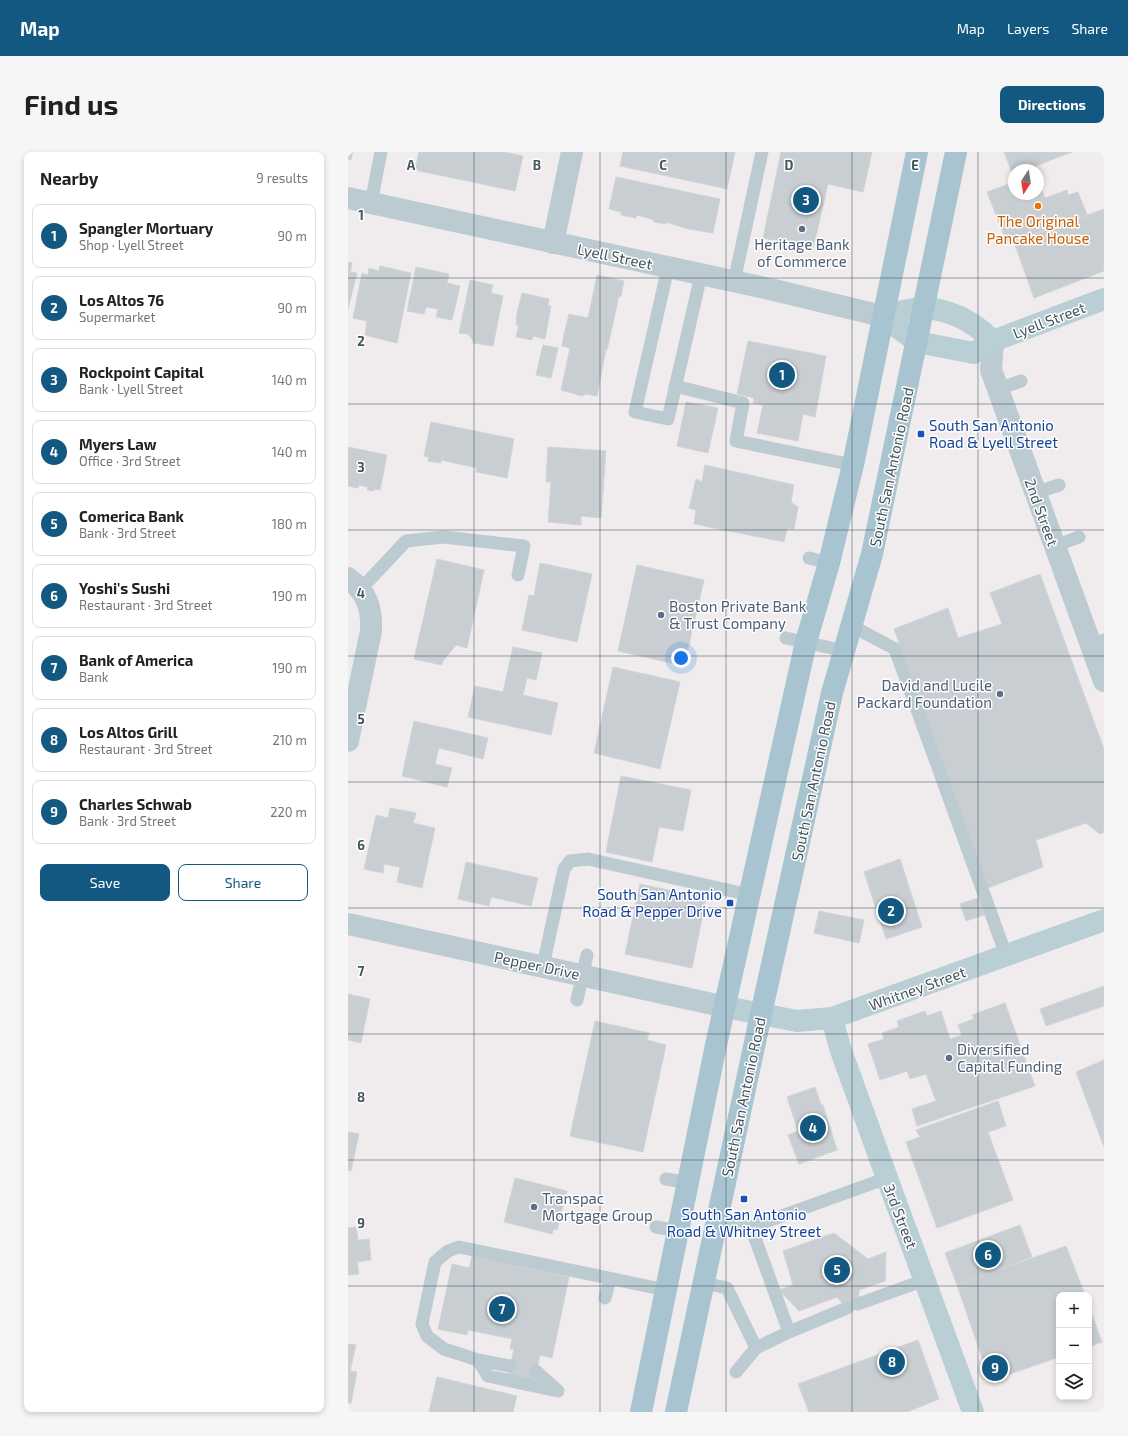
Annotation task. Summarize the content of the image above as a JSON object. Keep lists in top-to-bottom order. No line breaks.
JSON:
{"streets":{"main road":["South San Antonio Road"],"street":["Lyell Street","2nd Street","Pepper Drive","Whitney Street","3rd Street"]},"crossings":[["Lyell Street","South San Antonio Road"],["Lyell Street","2nd Street"],["South San Antonio Road","Whitney Street"],["Pepper Drive","Whitney Street"],["Whitney Street","3rd Street"]],"places":{"other":["The Original Pancake House","Heritage Bank of Commerce","Boston Private Bank & Trust Company","David and Lucile Packard Foundation","Diversified Capital Funding","Transpac Mortgage Group"],"transit":["South San Antonio Road & Lyell Street","South San Antonio Road & Pepper Drive","South San Antonio Road & Whitney Street"]},"north":"bottom","page":{"header":"Map","nav":["Map","Layers","Share"],"buttons":["Directions",["Save","Share"]],"title":"Find us","heading":["Nearby","9 results"],"pins":["3","1","2","4","6","5","7","8","9"],"list":[{"mark":"1","name":"Spangler Mortuary","note":"Shop · Lyell Street","value":"90 m"},{"mark":"2","name":"Los Altos 76","note":"Supermarket","value":"90 m"},{"mark":"3","name":"Rockpoint Capital","note":"Bank · Lyell Street","value":"140 m"},{"mark":"4","name":"Myers Law","note":"Office · 3rd Street","value":"140 m"},{"mark":"5","name":"Comerica Bank","note":"Bank · 3rd Street","value":"180 m"},{"mark":"6","name":"Yoshi's Sushi","note":"Restaurant · 3rd Street","value":"190 m"},{"mark":"7","name":"Bank of America","note":"Bank","value":"190 m"},{"mark":"8","name":"Los Altos Grill","note":"Restaurant · 3rd Street","value":"210 m"},{"mark":"9","name":"Charles Schwab","note":"Bank · 3rd Street","value":"220 m"}],"map_buttons":["+","−"]},"grid":{"columns":["A","B","C","D","E"],"rows":["1","2","3","4","5","6","7","8","9"]}}
